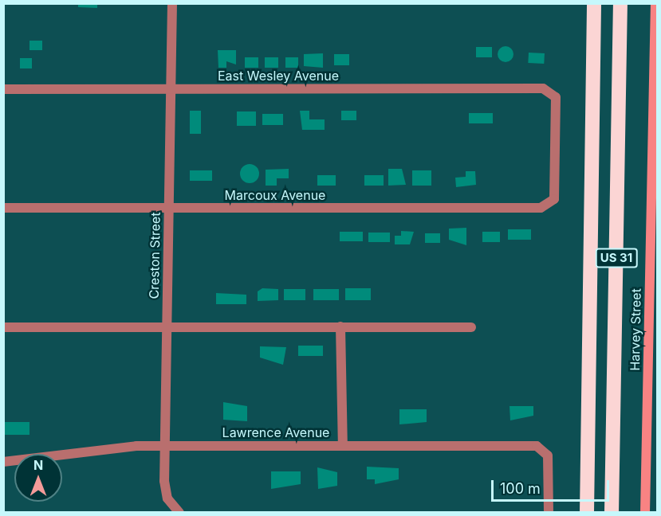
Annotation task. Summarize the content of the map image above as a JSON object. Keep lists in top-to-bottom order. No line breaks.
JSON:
{"streets":{"highway":["US 31"],"street":["East Wesley Avenue","Marcoux Avenue","Creston Street","Harvey Street","Lawrence Avenue"]},"crossings":[["East Wesley Avenue","Marcoux Avenue"],["East Wesley Avenue","Creston Street"],["Marcoux Avenue","Creston Street"],["Creston Street","Lawrence Avenue"]],"scale_bar":"100 m","north":"top"}
